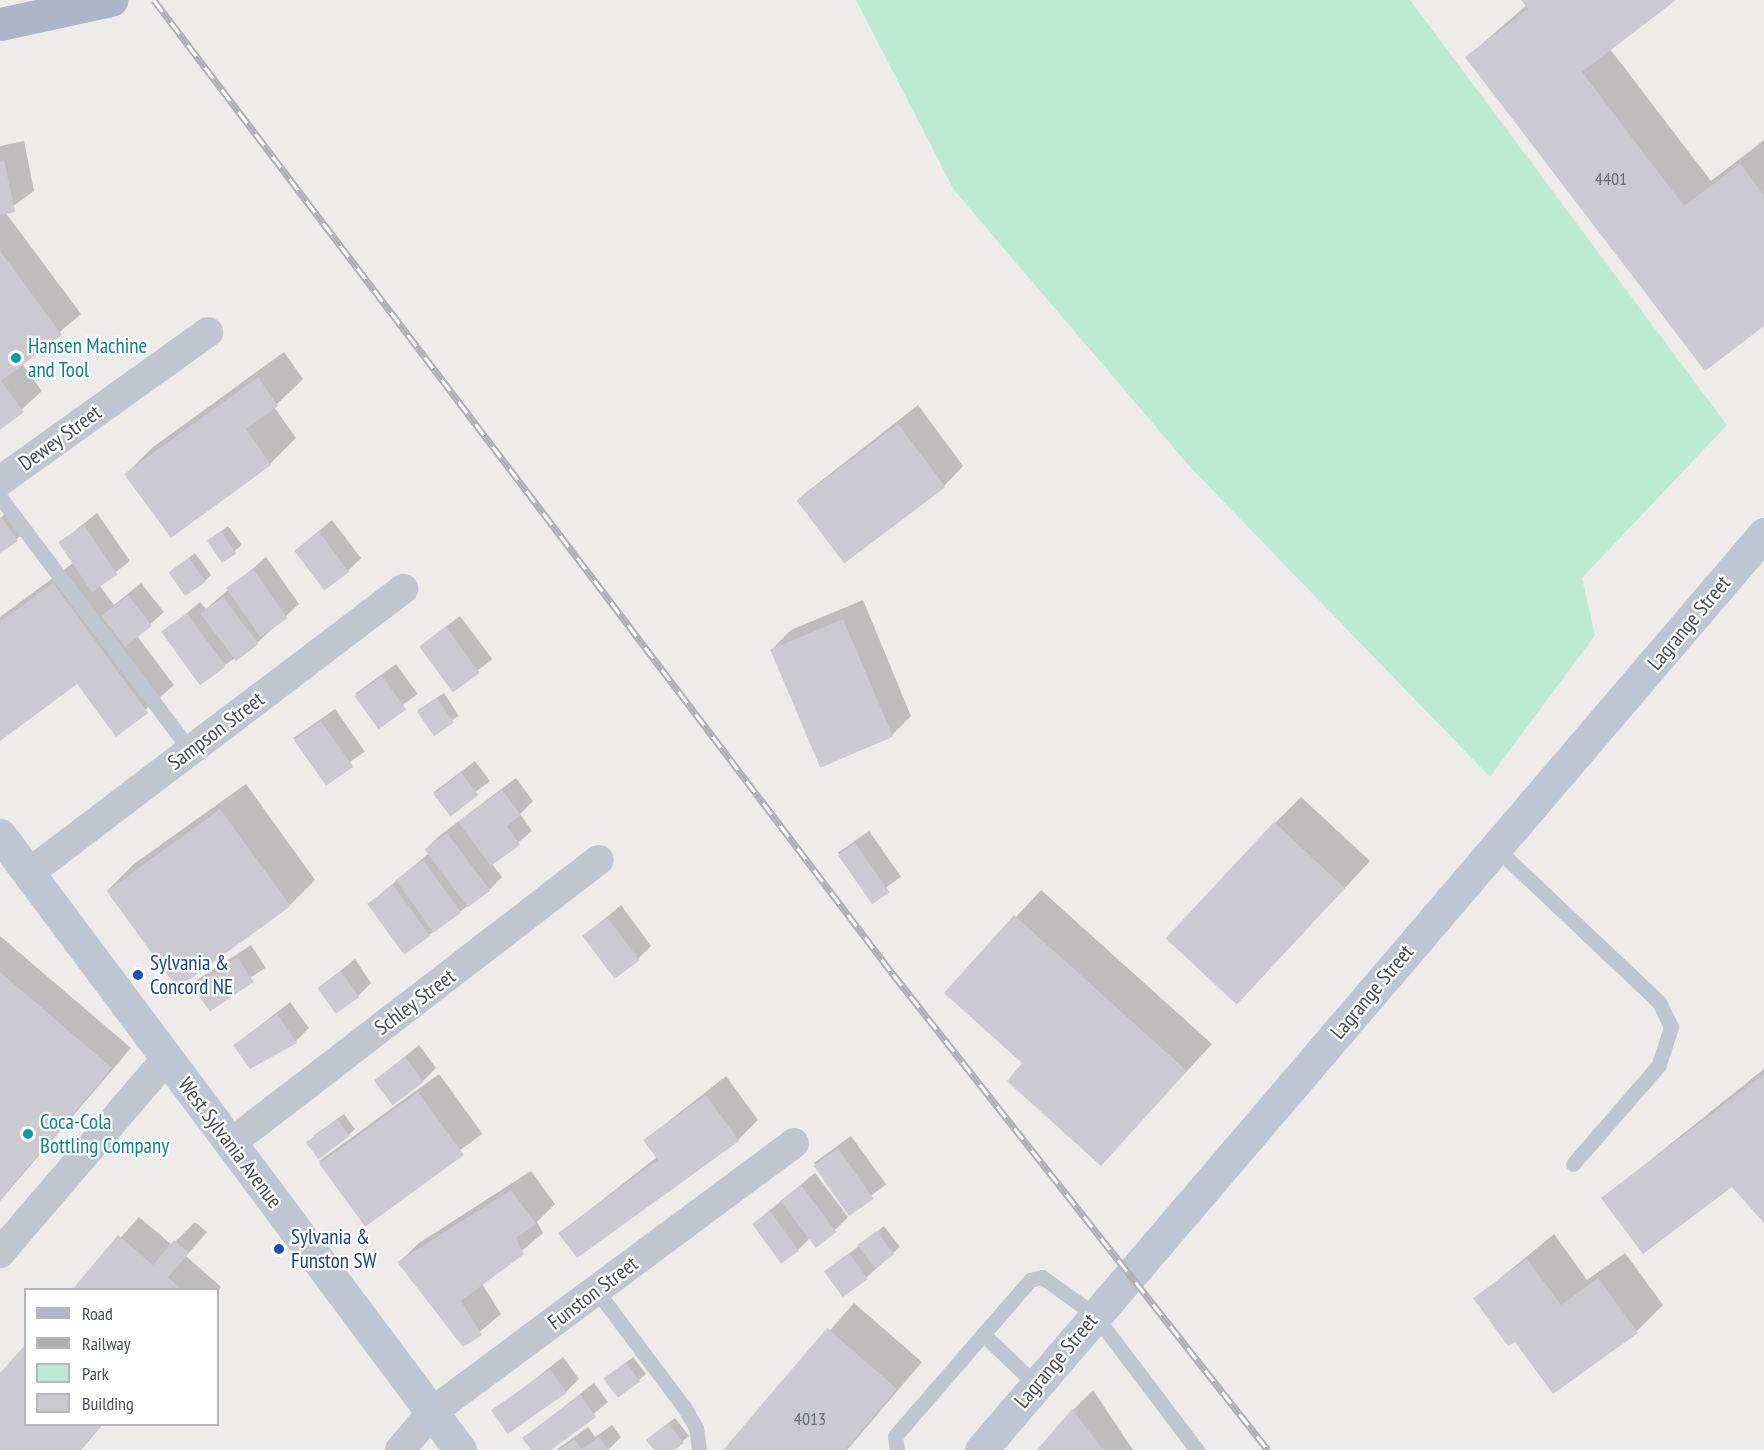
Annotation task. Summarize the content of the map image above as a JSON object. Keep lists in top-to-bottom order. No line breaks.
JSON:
{"streets":{"main road":["Lagrange Street","West Sylvania Avenue"],"street":["Dewey Street","Sampson Street","Schley Street","Funston Street"]},"crossings":[["Sampson Street","West Sylvania Avenue"],["Schley Street","West Sylvania Avenue"],["West Sylvania Avenue","Funston Street"]],"places":["Hansen Machine and Tool","Sylvania & Concord NE","Coca-Cola Bottling Company","Sylvania & Funston SW"],"house_numbers":["4401","4013"],"legend":["Road","Railway","Park","Building"]}
